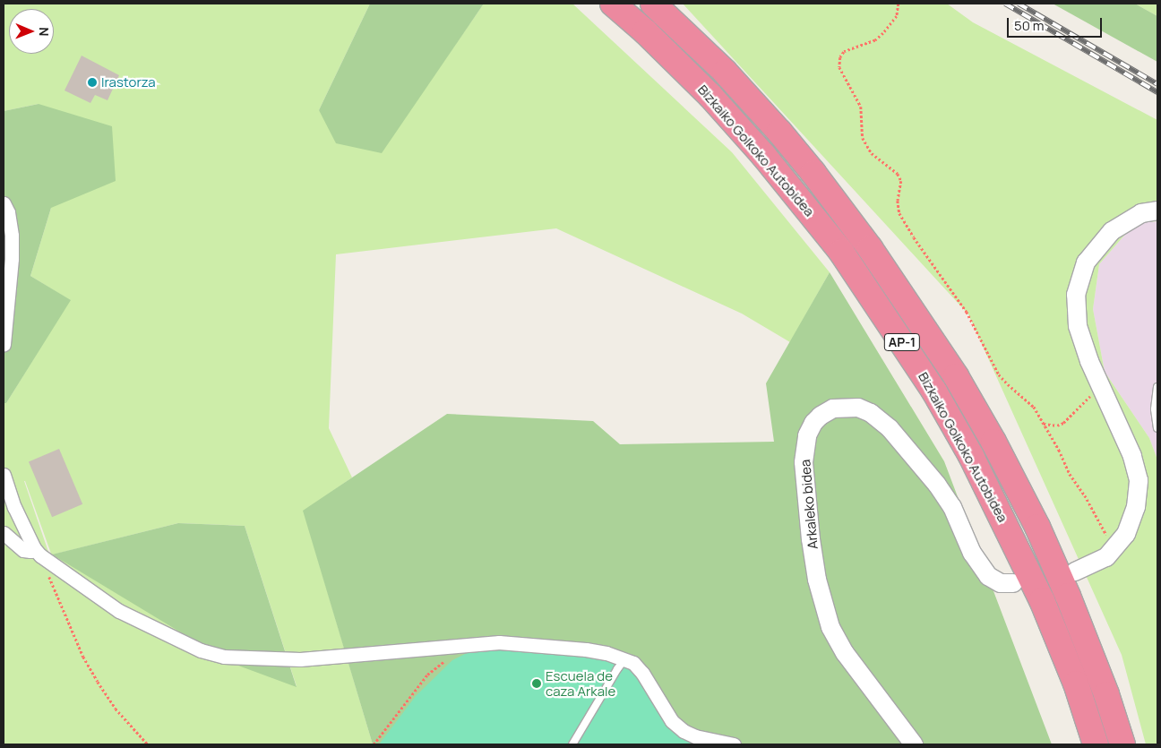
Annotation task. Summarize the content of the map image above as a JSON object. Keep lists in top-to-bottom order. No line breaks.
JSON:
{"streets":{"highway":["Bizkaiko Golkoko Autobidea","AP-1"],"street":["Arkaleko bidea"]},"places":["Irastorza","Escuela de caza Arkale"],"scale_bar":"50 m","north":"right"}
